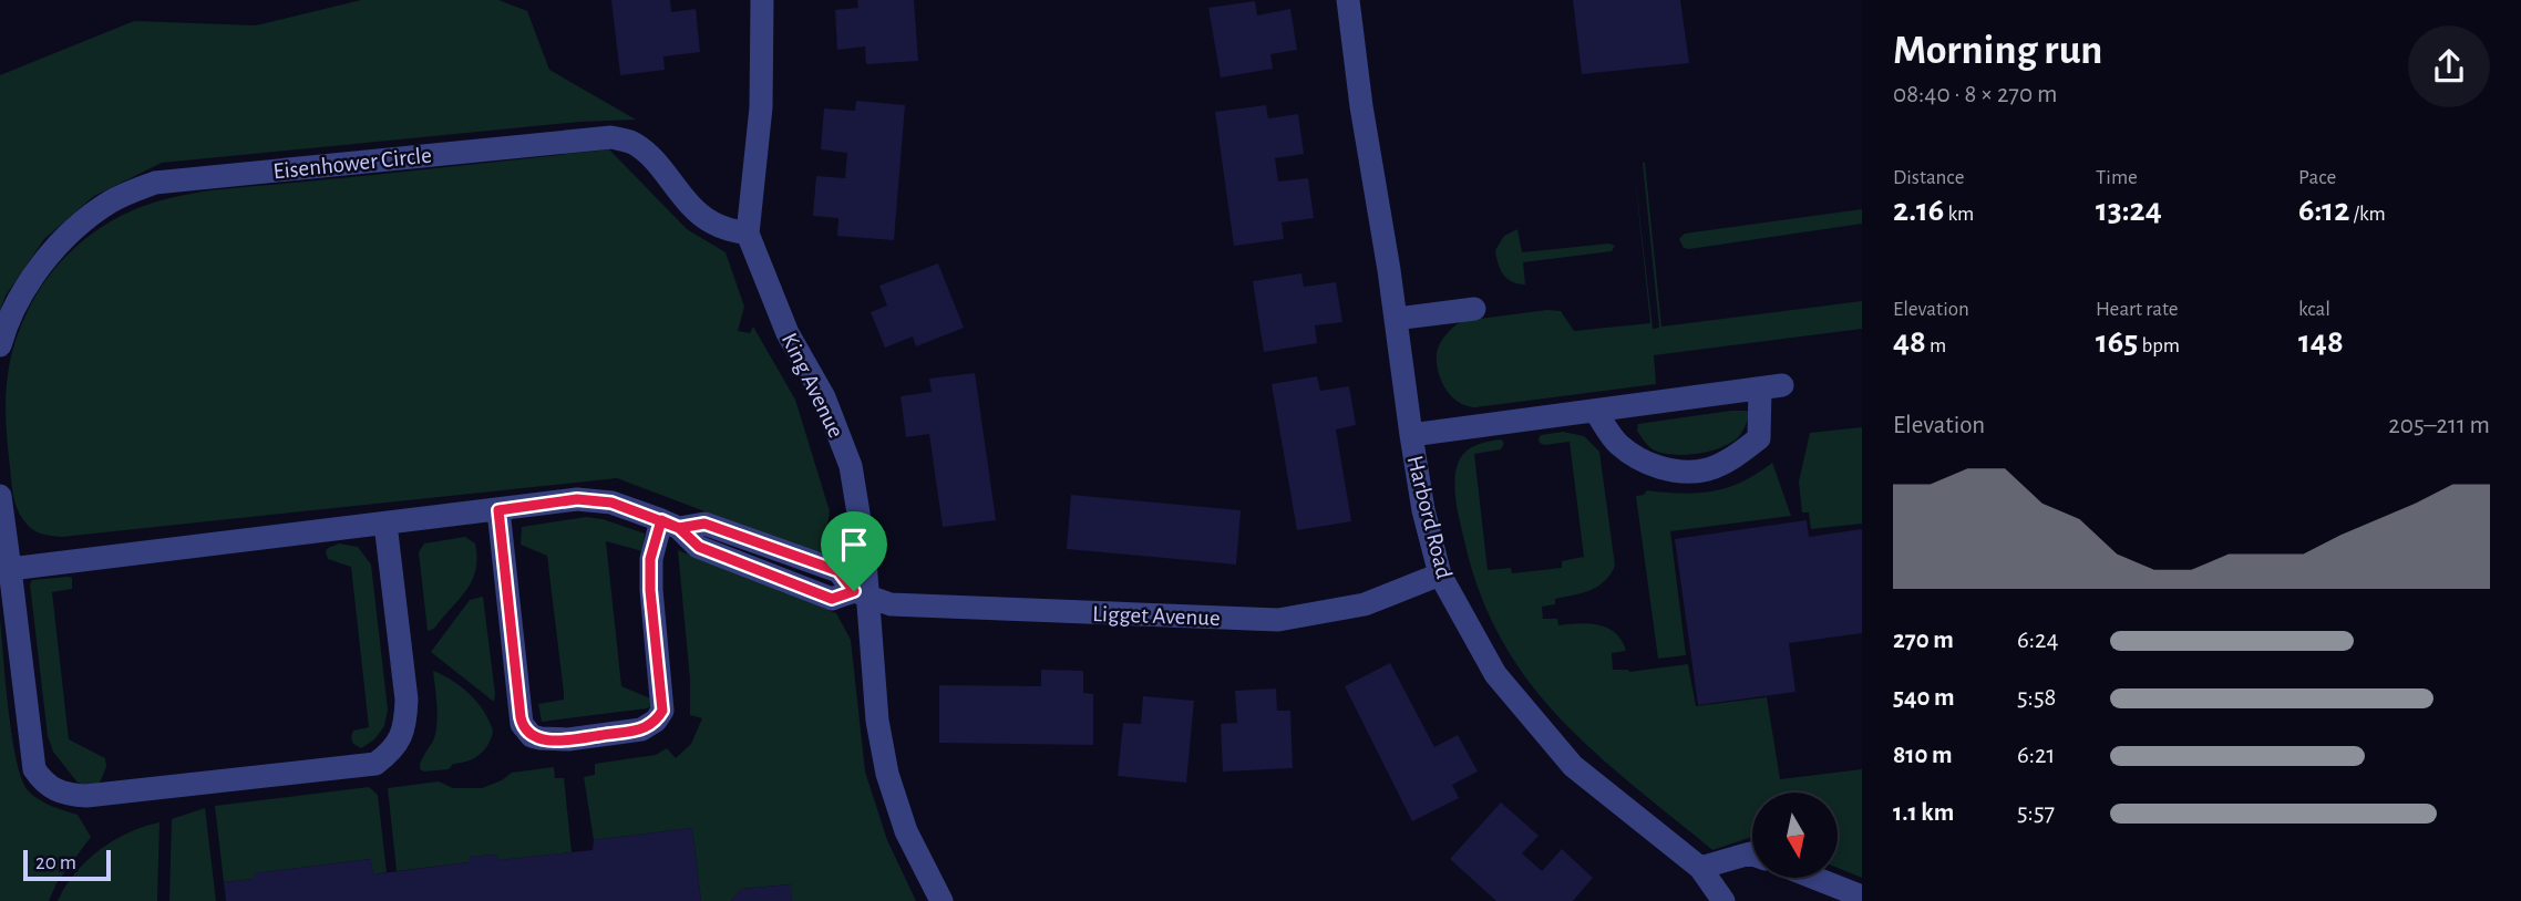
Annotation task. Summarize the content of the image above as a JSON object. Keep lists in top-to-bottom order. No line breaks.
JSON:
{"streets":{"street":["Eisenhower Circle","King Avenue","Harbord Road","Ligget Avenue"]},"crossings":[["Eisenhower Circle","King Avenue"],["King Avenue","Ligget Avenue"],["Harbord Road","Ligget Avenue"]],"scale_bar":"20 m","north":"bottom","page":{"heading":["Morning run","08:40 · 8 × 270 m"],"stats":[["Distance","2.16 km"],["Time","13:24"],["Pace","6:12 /km"],["Elevation","48 m"],["Heart rate","165 bpm"],["kcal","148"]],"chart":["Elevation","205–211 m"],"list":[{"name":"270 m","note":"6:24"},{"name":"540 m","note":"5:58"},{"name":"810 m","note":"6:21"},{"name":"1.1 km","note":"5:57"}],"scale":"20 m"}}
